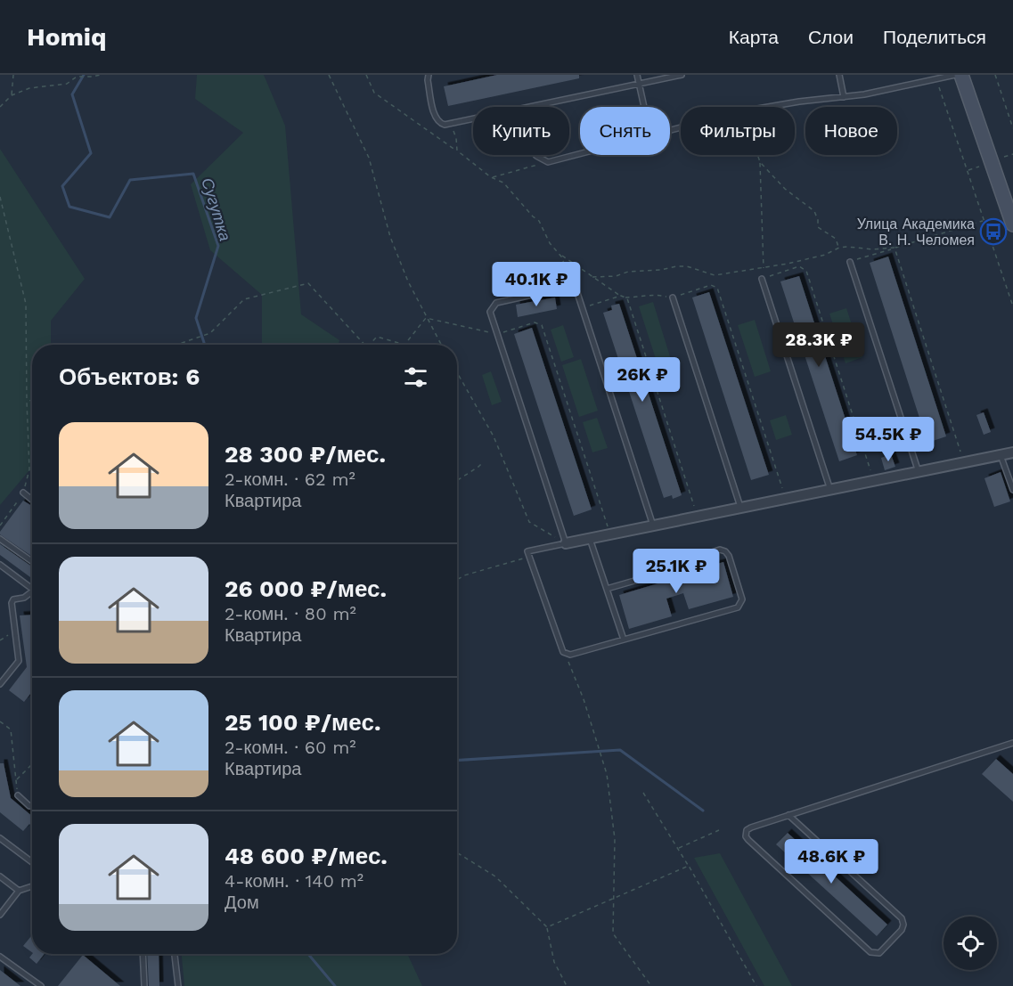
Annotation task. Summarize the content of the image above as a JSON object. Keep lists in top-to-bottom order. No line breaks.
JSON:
{"water":["Сугутка"],"places":{"bus stop":["Улица Академика В. Н. Челомея"]},"page":{"header":"Homiq","nav":["Карта","Слои","Поделиться"],"chip":["Купить","Снять","Фильтры","Новое"],"price":["40.1K ₽","28.3K ₽","26K ₽","54.5K ₽","25.1K ₽","48.6K ₽"],"heading":"Объектов: 6","list":[{"name":"28 300 ₽/мес.","note":"2-комн. · 62 m² · Квартира"},{"name":"26 000 ₽/мес.","note":"2-комн. · 80 m² · Квартира"},{"name":"25 100 ₽/мес.","note":"2-комн. · 60 m² · Квартира"},{"name":"48 600 ₽/мес.","note":"4-комн. · 140 m² · Дом"}]}}
